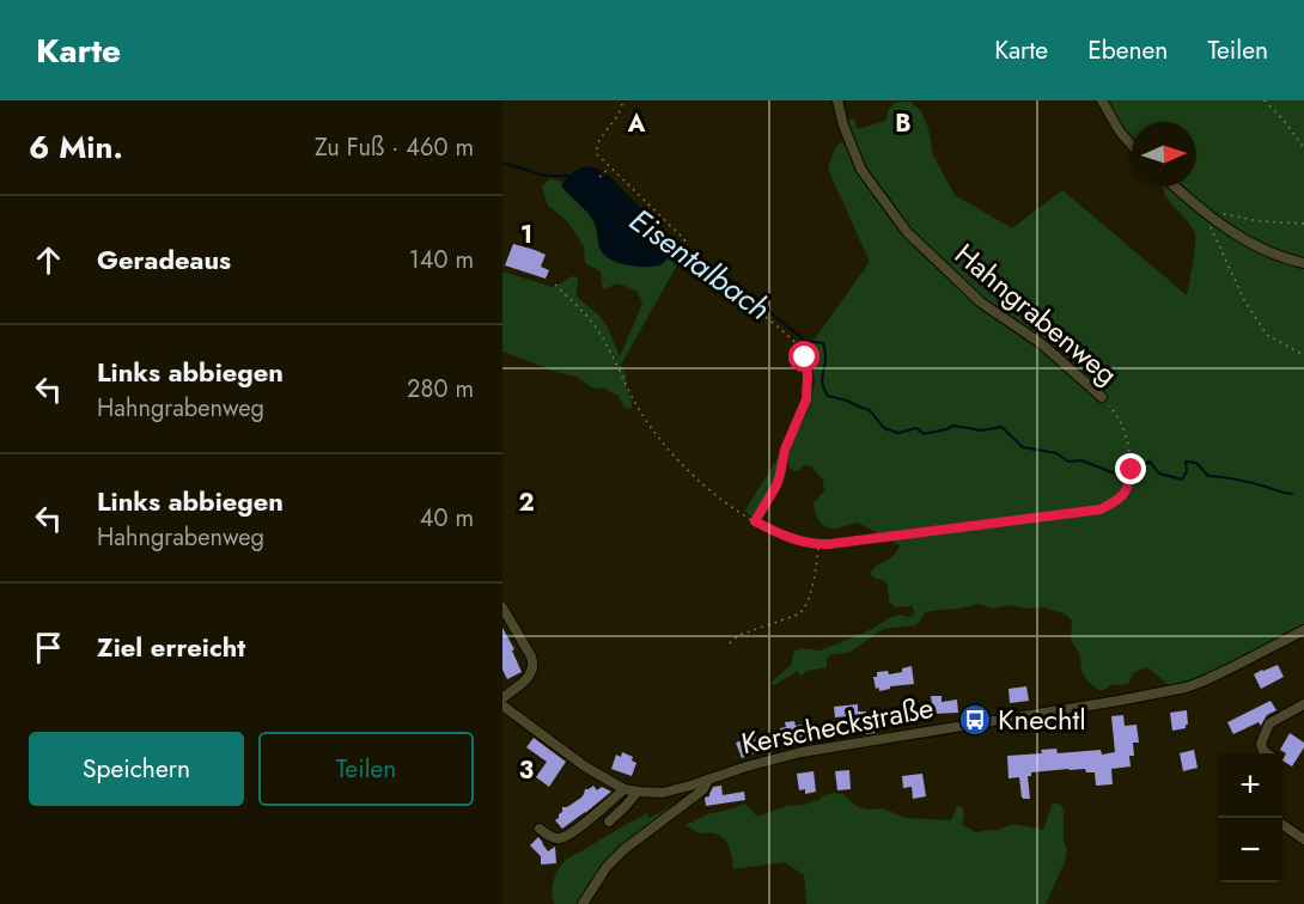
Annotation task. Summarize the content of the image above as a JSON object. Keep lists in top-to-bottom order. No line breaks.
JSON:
{"streets":{"street":["Hahngrabenweg","Kerscheckstraße"]},"water":["Eisentalbach"],"places":{"bus stop":["Knechtl"]},"north":"right","page":{"header":"Karte","nav":["Karte","Ebenen","Teilen"],"heading":["6 Min.","Zu Fuß · 460 m"],"list":[["Geradeaus","140 m"],["Links abbiegen","Hahngrabenweg","280 m"],["Links abbiegen","Hahngrabenweg","40 m"],"Ziel erreicht"],"buttons":["Speichern","Teilen"],"map_buttons":["+","−"]},"grid":{"columns":["A","B"],"rows":["1","2","3"]}}
